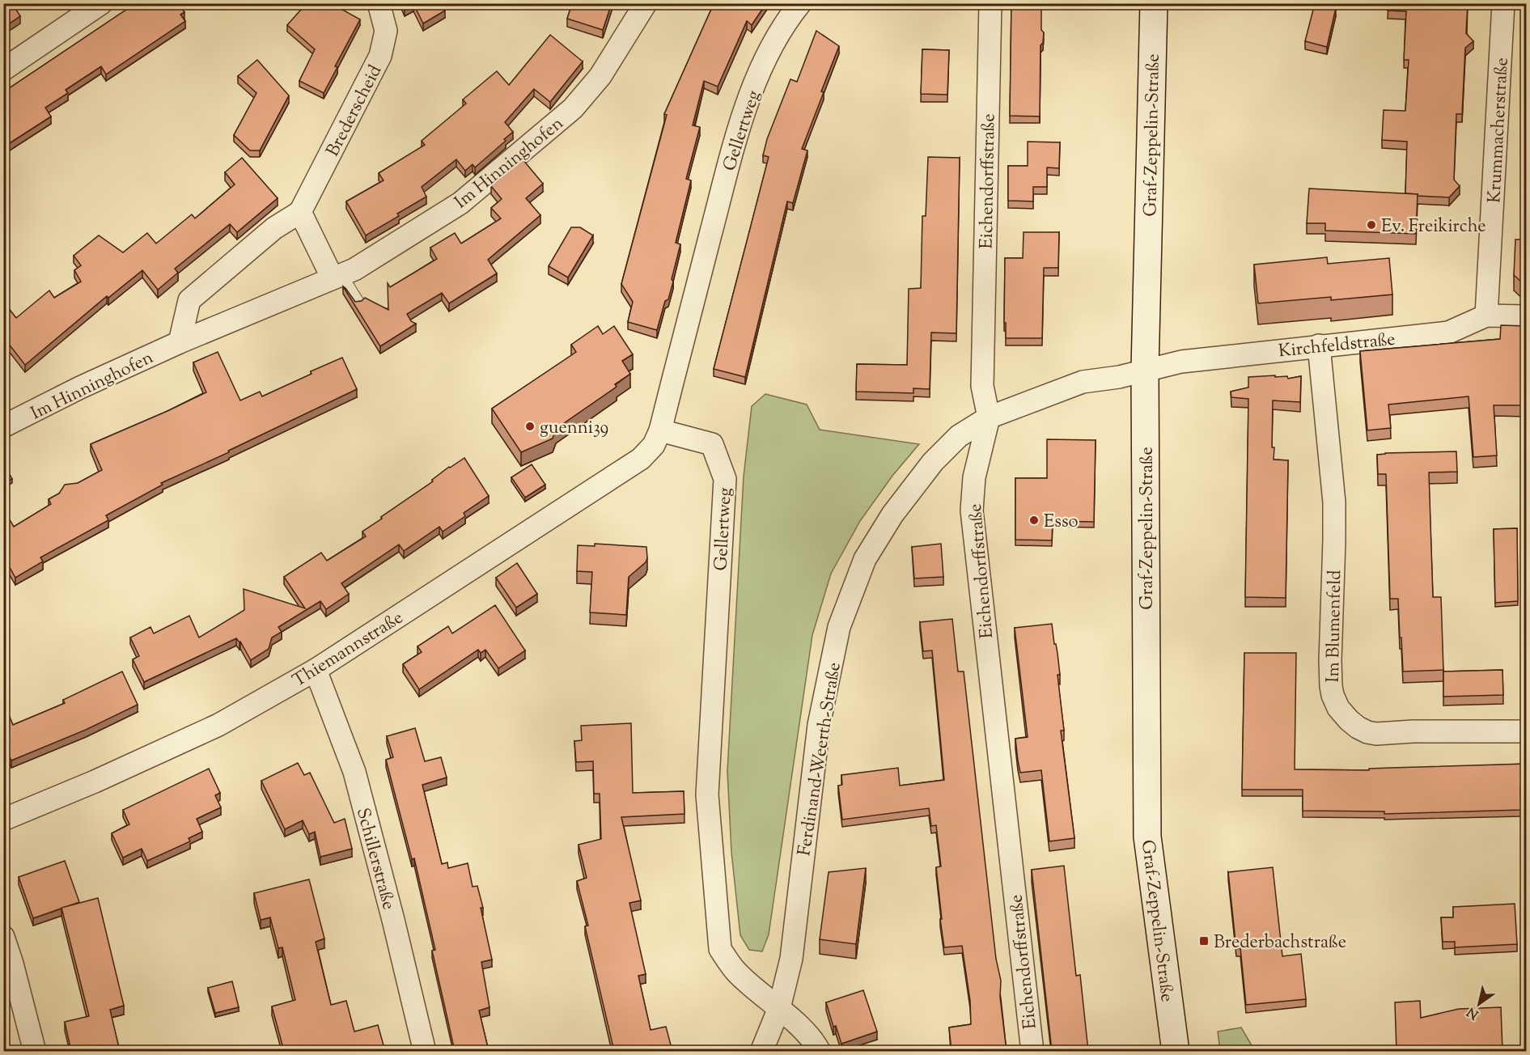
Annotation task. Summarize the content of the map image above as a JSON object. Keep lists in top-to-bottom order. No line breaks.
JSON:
{"streets":{"main road":["Graf-Zeppelin-Straße"],"street":["Brederscheid","Gellertweg","Krummacherstraße","Im Hinninghofen","Eichendorffstraße","Kirchfeldstraße","Im Blumenfeld","Thiemannstraße","Ferdinand-Weerth-Straße","Schillerstraße"]},"crossings":[["Gellertweg","Thiemannstraße"],["Gellertweg","Ferdinand-Weerth-Straße"],["Krummacherstraße","Kirchfeldstraße"],["Graf-Zeppelin-Straße","Kirchfeldstraße"],["Graf-Zeppelin-Straße","Ferdinand-Weerth-Straße"],["Eichendorffstraße","Ferdinand-Weerth-Straße"],["Kirchfeldstraße","Im Blumenfeld"],["Kirchfeldstraße","Ferdinand-Weerth-Straße"],["Thiemannstraße","Schillerstraße"]],"places":{"other":["Ev. Freikirche","guenni39","Esso"],"transit":["Brederbachstraße"]},"north":"bottom left"}
